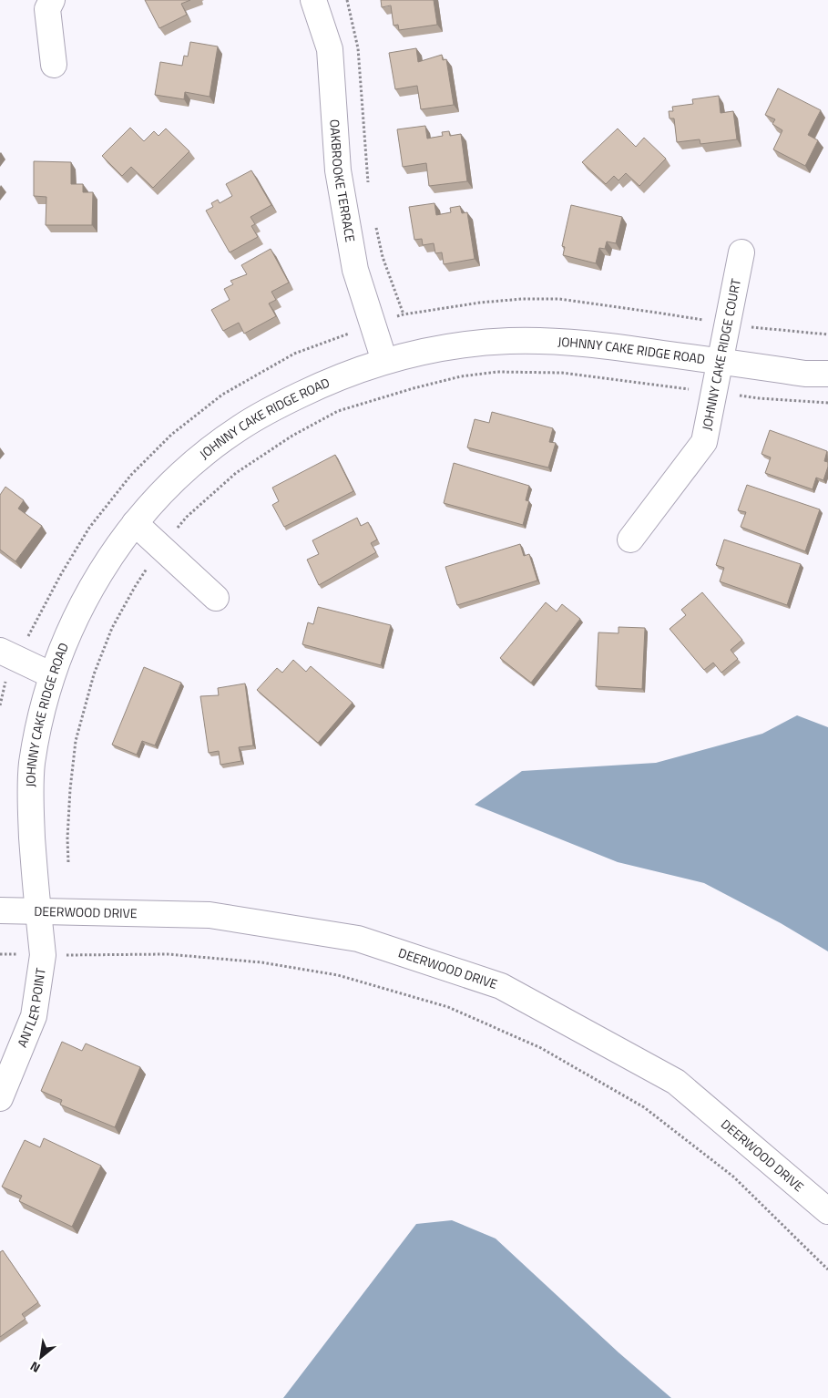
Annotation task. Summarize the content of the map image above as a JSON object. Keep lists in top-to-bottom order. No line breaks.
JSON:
{"streets":{"street":["OAKBROOKE TERRACE","JOHNNY CAKE RIDGE ROAD","JOHNNY CAKE RIDGE COURT","DEERWOOD DRIVE","ANTLER POINT"]},"crossings":[["OAKBROOKE TERRACE","JOHNNY CAKE RIDGE ROAD"],["JOHNNY CAKE RIDGE ROAD","JOHNNY CAKE RIDGE COURT"],["JOHNNY CAKE RIDGE ROAD","DEERWOOD DRIVE"],["JOHNNY CAKE RIDGE ROAD","ANTLER POINT"],["DEERWOOD DRIVE","ANTLER POINT"]],"north":"bottom left"}
